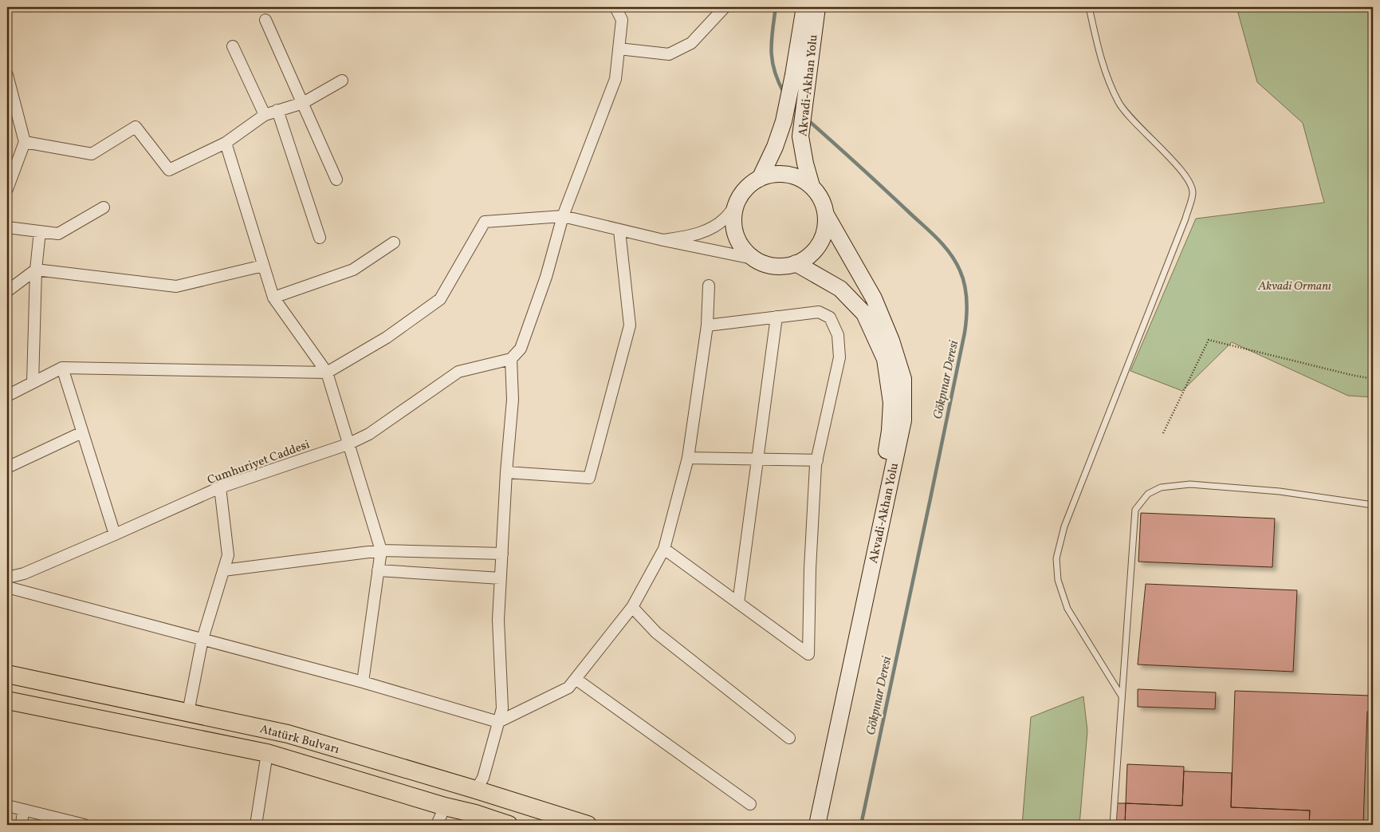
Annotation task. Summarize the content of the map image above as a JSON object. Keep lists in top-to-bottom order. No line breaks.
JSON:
{"streets":{"main road":["Akvadi-Akhan Yolu","Atatürk Bulvarı"],"street":["Cumhuriyet Caddesi"]},"water":["Gökpınar Deresi"],"parks":["Akvadi Ormanı"]}
